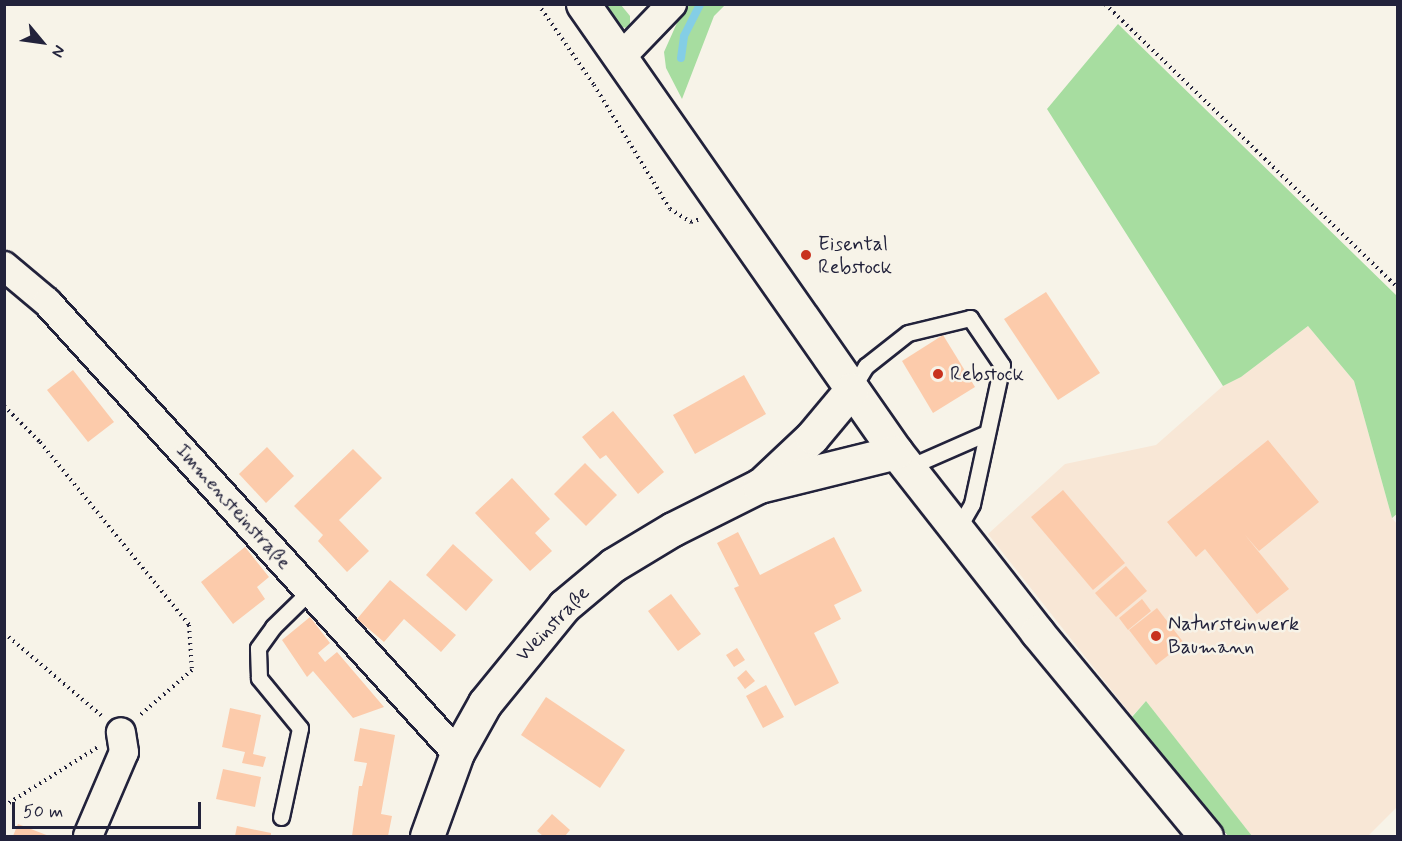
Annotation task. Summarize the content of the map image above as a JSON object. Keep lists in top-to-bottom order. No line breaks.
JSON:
{"streets":{"main road":["Weinstraße"],"street":["Immensteinstraße"]},"crossings":[["Immensteinstraße","Weinstraße"]],"places":["Eisental Rebstock","Rebstock","Natursteinwerk Baumann"],"scale_bar":"50 m","north":"bottom right"}
